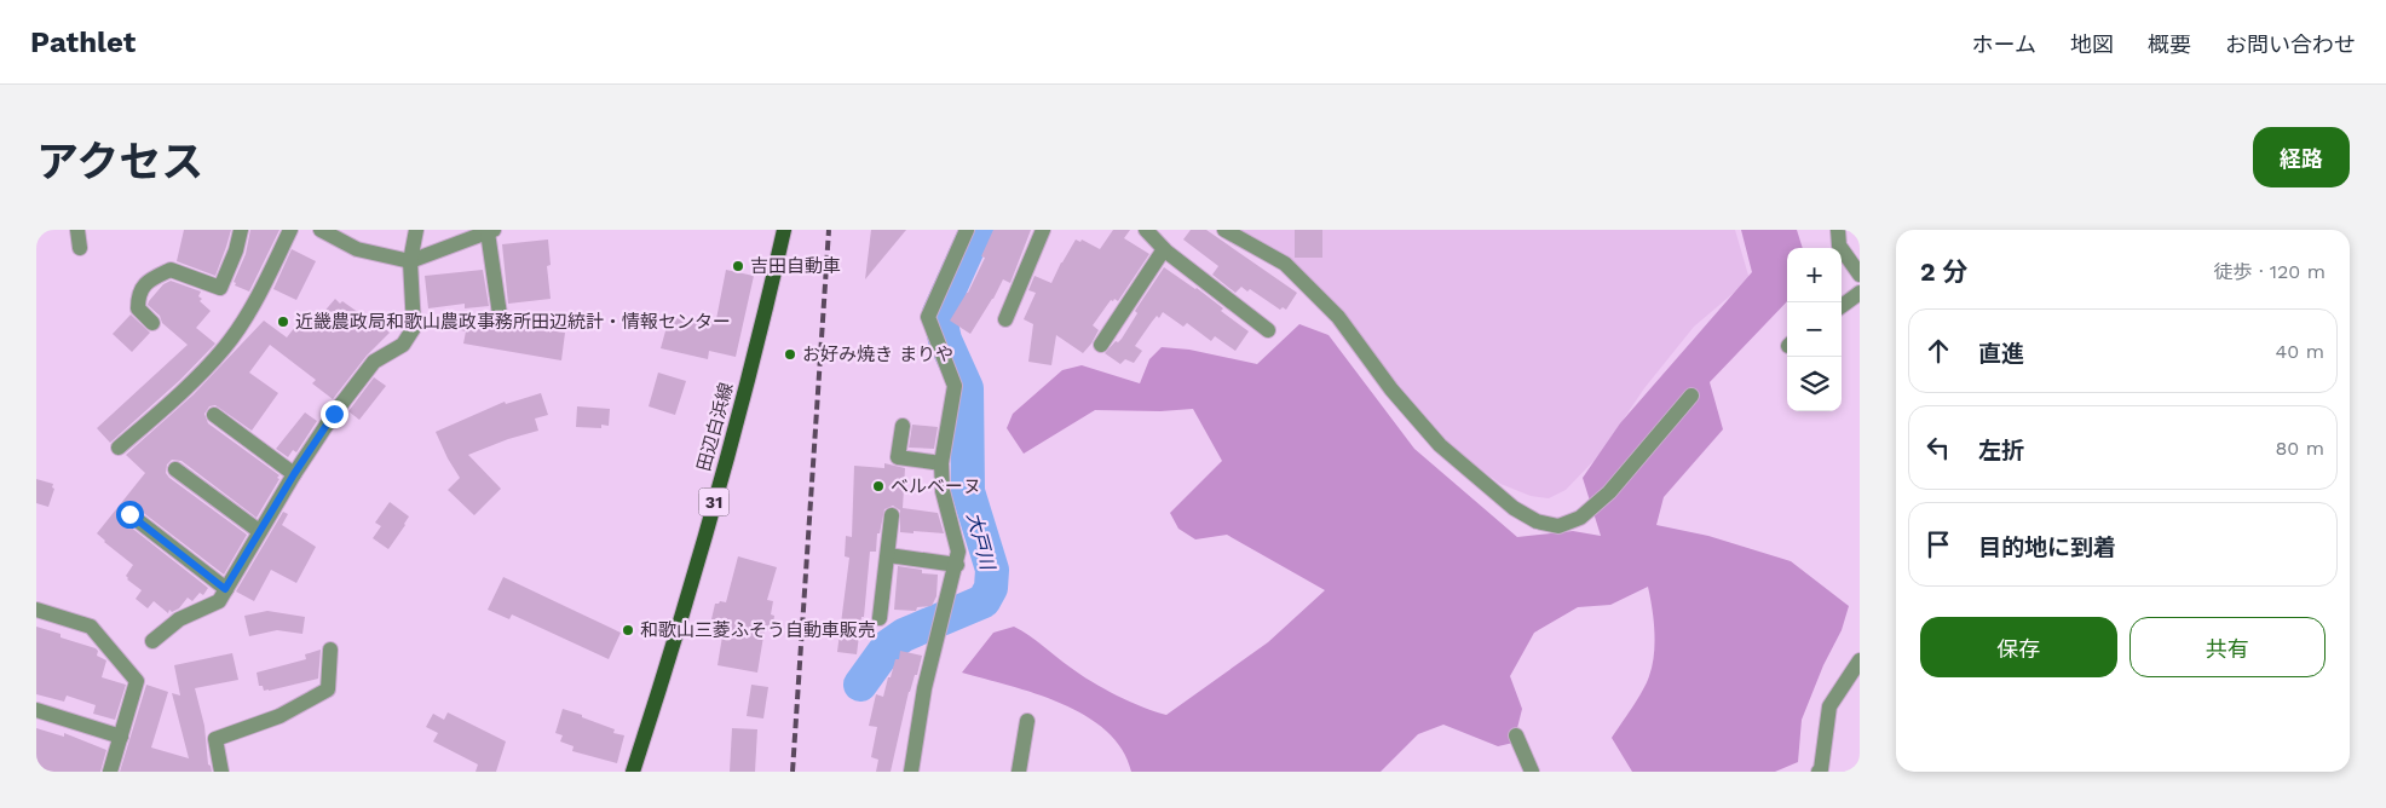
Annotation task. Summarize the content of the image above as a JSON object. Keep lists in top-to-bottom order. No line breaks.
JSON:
{"streets":{"main road":["田辺白浜線","31"]},"water":["大戸川"],"places":["吉田自動車","近畿農政局和歌山農政事務所田辺統計・情報センター","お好み焼き まりや","ベルベーヌ","和歌山三菱ふそう自動車販売"],"page":{"header":"Pathlet","nav":["ホーム","地図","概要","お問い合わせ"],"title":"アクセス","buttons":["経路",["保存","共有"]],"heading":["2 分","徒歩 · 120 m"],"map_buttons":["+","−"],"list":[["直進","40 m"],["左折","80 m"],"目的地に到着"]}}
